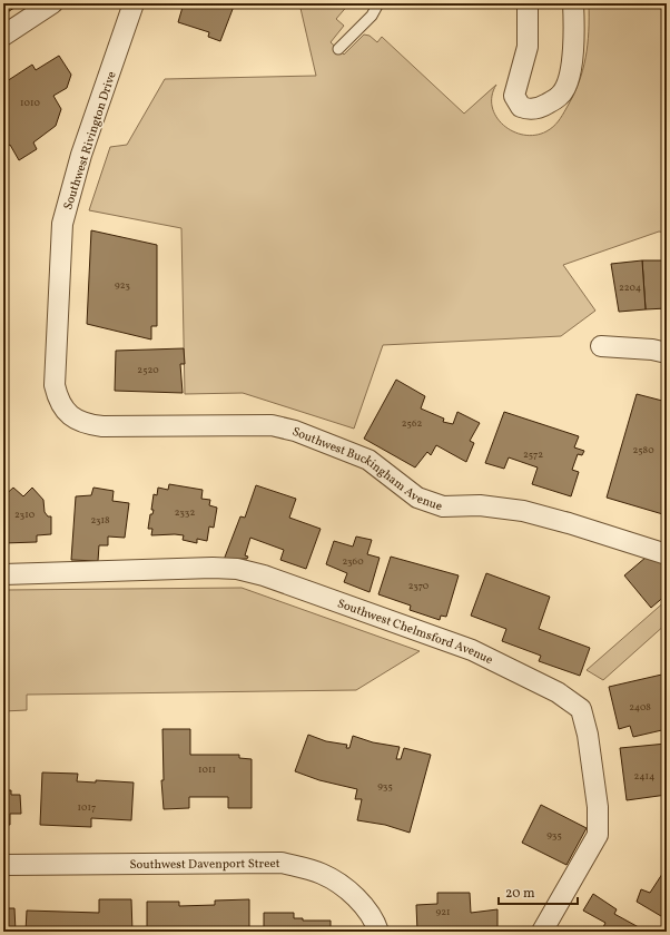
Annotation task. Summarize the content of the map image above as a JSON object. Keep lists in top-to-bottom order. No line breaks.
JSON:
{"streets":{"street":["Southwest Rivington Drive","Southwest Buckingham Avenue","Southwest Chelmsford Avenue","Southwest Davenport Street"]},"crossings":[["Southwest Rivington Drive","Southwest Buckingham Avenue"]],"house_numbers":["1010","923","2204","2520","2562","2580","2572","2332","2310","2318","2360","2370","2408","1011","2414","935","1017","935","921"],"scale_bar":"20 m"}
